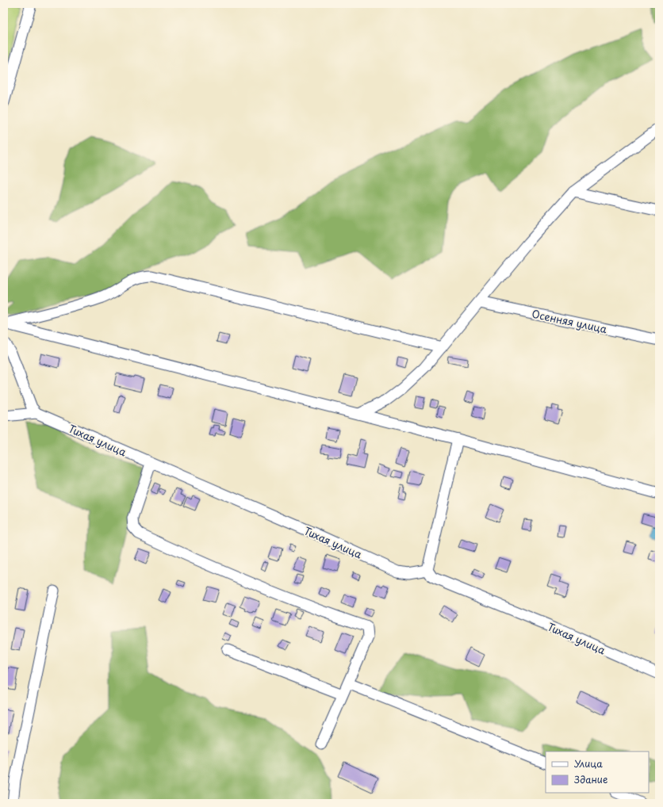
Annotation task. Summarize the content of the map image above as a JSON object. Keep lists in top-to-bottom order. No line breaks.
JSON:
{"streets":{"street":["Осенняя улица","Тихая улица"]},"legend":["Улица","Здание"]}
